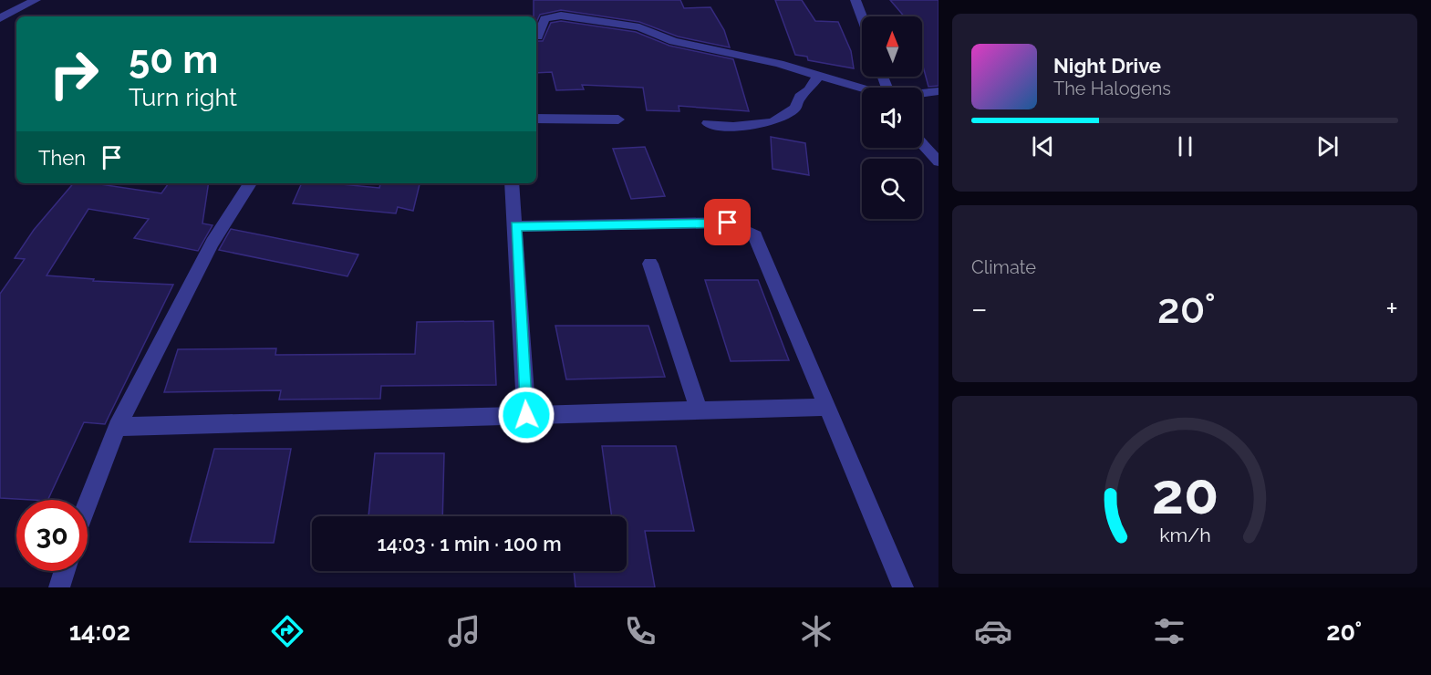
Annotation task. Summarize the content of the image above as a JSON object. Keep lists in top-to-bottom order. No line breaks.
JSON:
{"north":"top","page":{"turn":["50 m","Turn right"],"song":["Night Drive","The Halogens"],"then":"Then","tile":"Climate","heat":["−","20°","+"],"limit":"30","trip":"14:03 · 1 min · 100 m","tabs":["14:02","20°"],"gauge":["20","km/h"]}}
